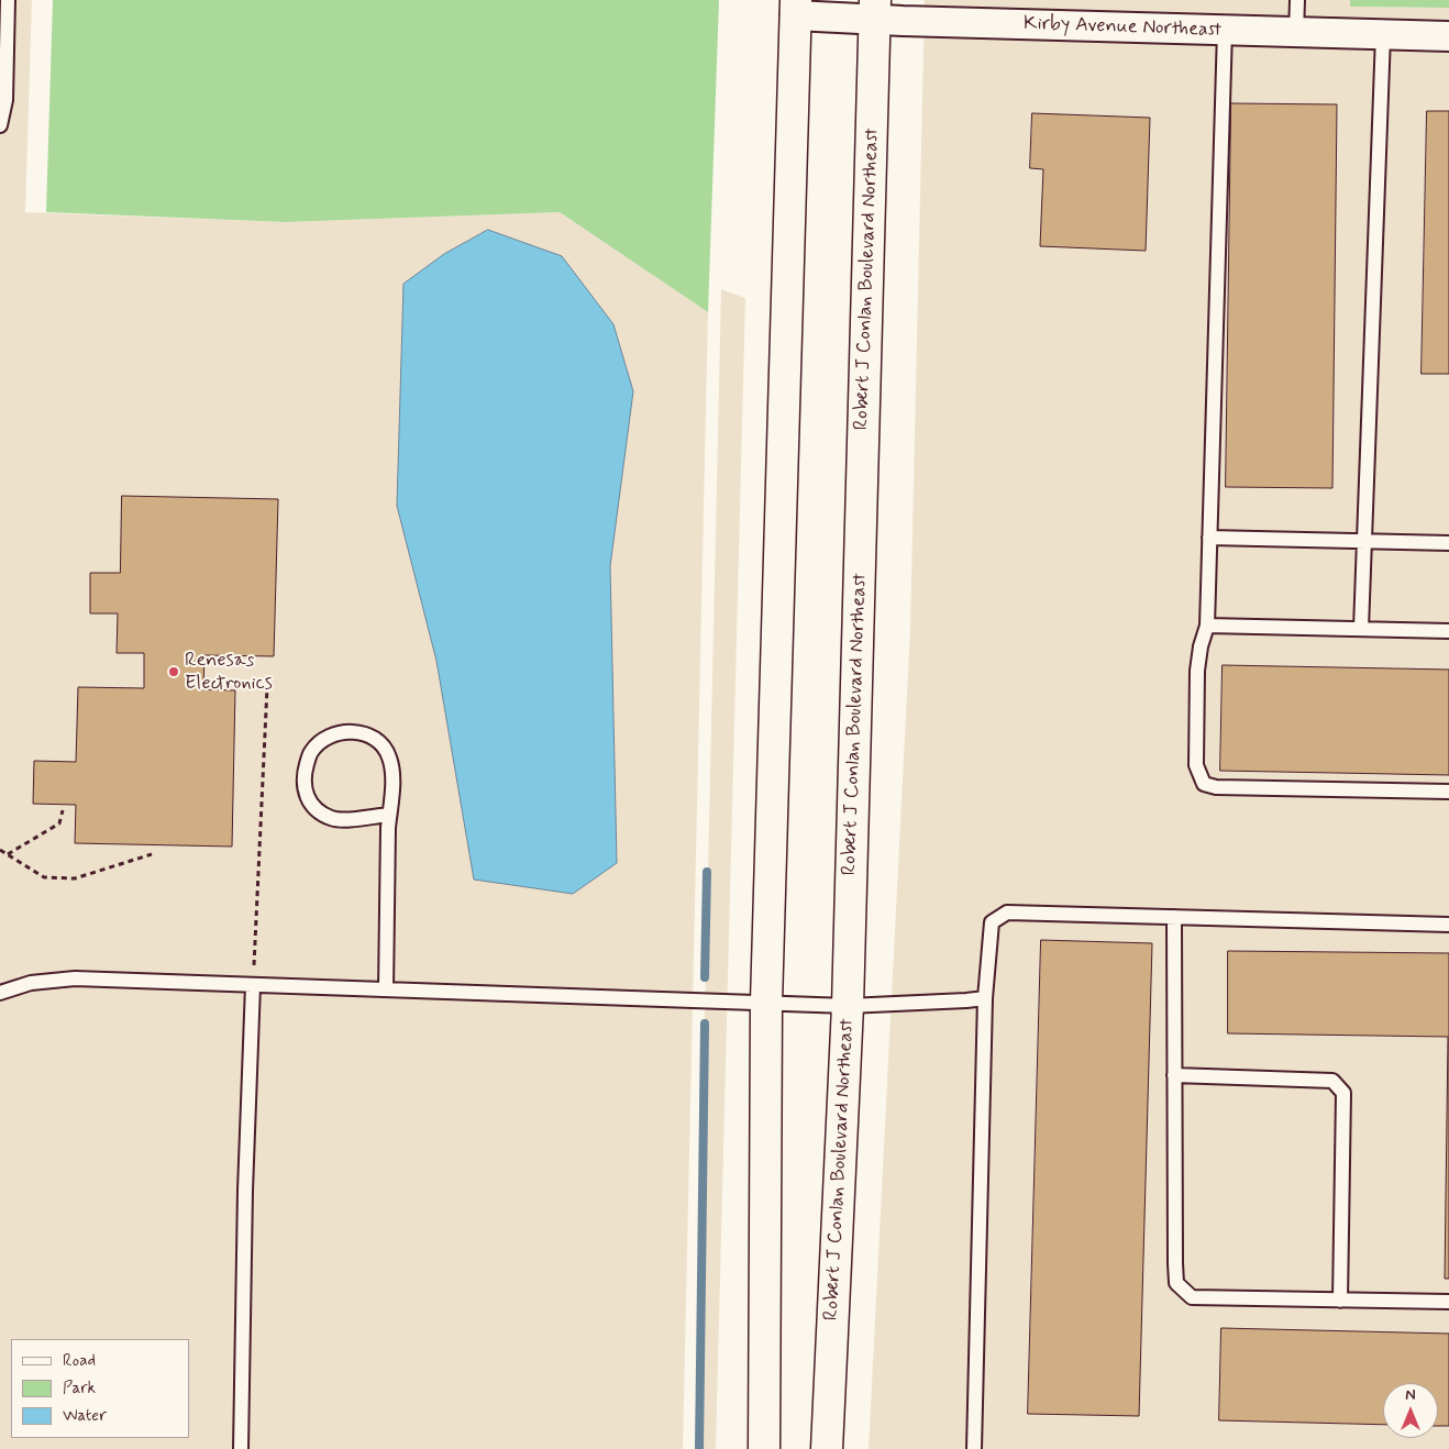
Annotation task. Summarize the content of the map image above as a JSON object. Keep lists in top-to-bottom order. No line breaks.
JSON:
{"streets":{"main road":["Robert J Conlan Boulevard Northeast"],"street":["Kirby Avenue Northeast"]},"crossings":[["Kirby Avenue Northeast","Robert J Conlan Boulevard Northeast"]],"places":["Renesas Electronics"],"legend":["Road","Park","Water"],"north":"top"}
